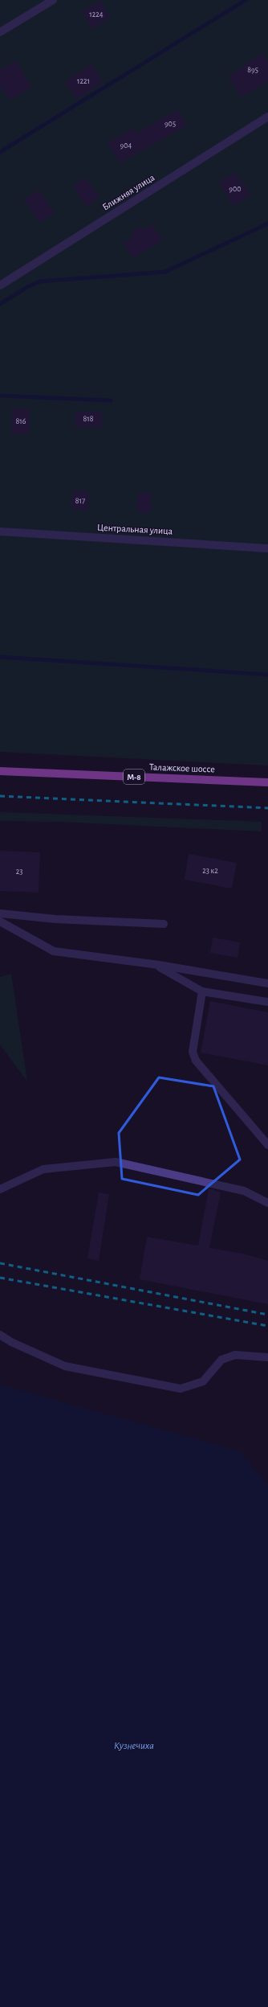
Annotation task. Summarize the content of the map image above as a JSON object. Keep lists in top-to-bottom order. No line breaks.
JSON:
{"streets":{"main road":["Талажское шоссе","М-8"],"lane":["Ближняя улица","Центральная улица"]},"water":["Кузнечиха"],"house_numbers":["1224","895","1221","905","904","900","818","816","817","23 к2","23"]}
